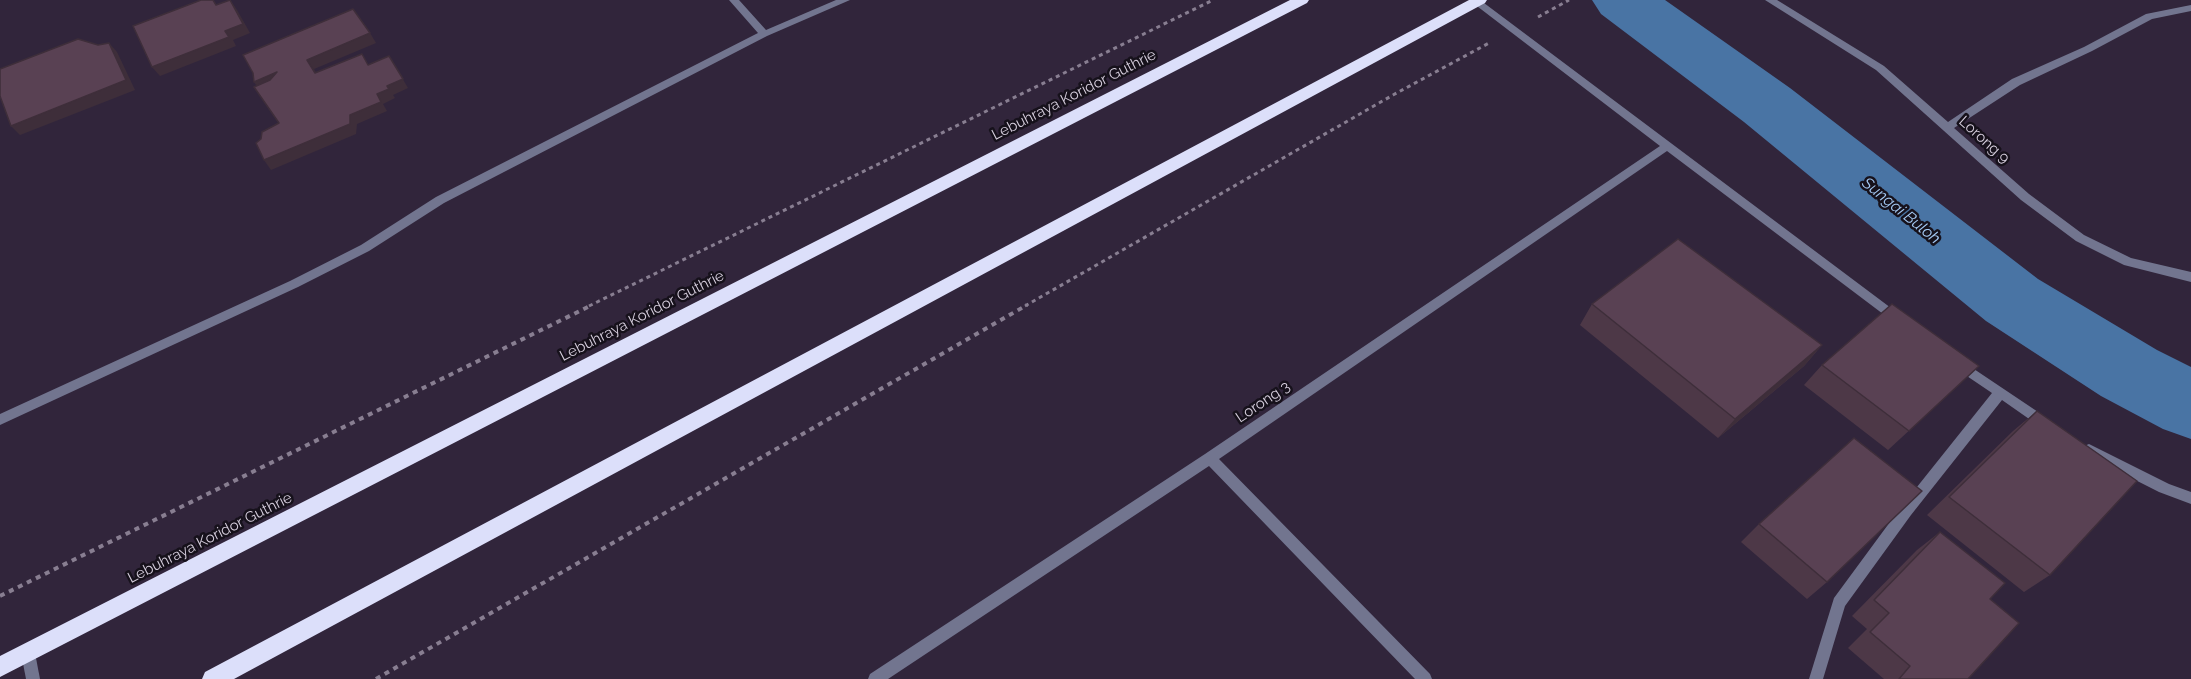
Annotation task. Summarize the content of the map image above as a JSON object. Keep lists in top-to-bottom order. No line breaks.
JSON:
{"streets":{"highway":["Lebuhraya Koridor Guthrie"],"street":["Lorong 9","Lorong 3"]},"water":["Sungai Buloh"]}
